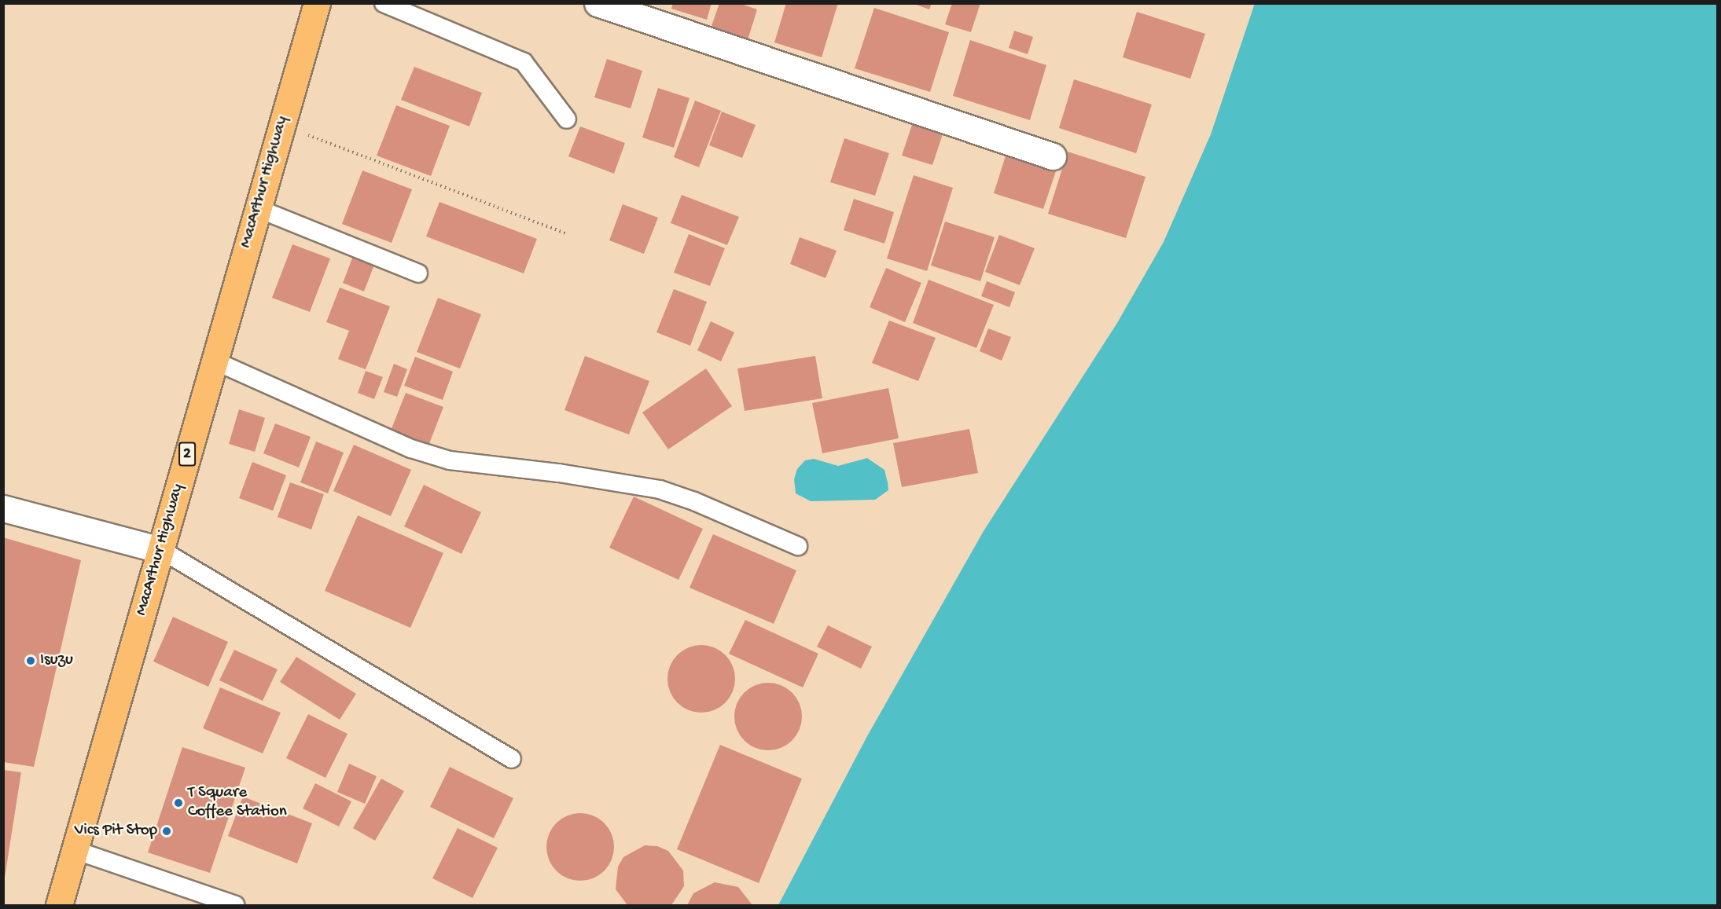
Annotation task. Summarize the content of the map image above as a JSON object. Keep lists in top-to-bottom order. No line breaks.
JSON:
{"streets":{"highway":["MacArthur Highway","2"]},"places":["Isuzu","T Square Coffee Station","Vics Pit Stop"]}
